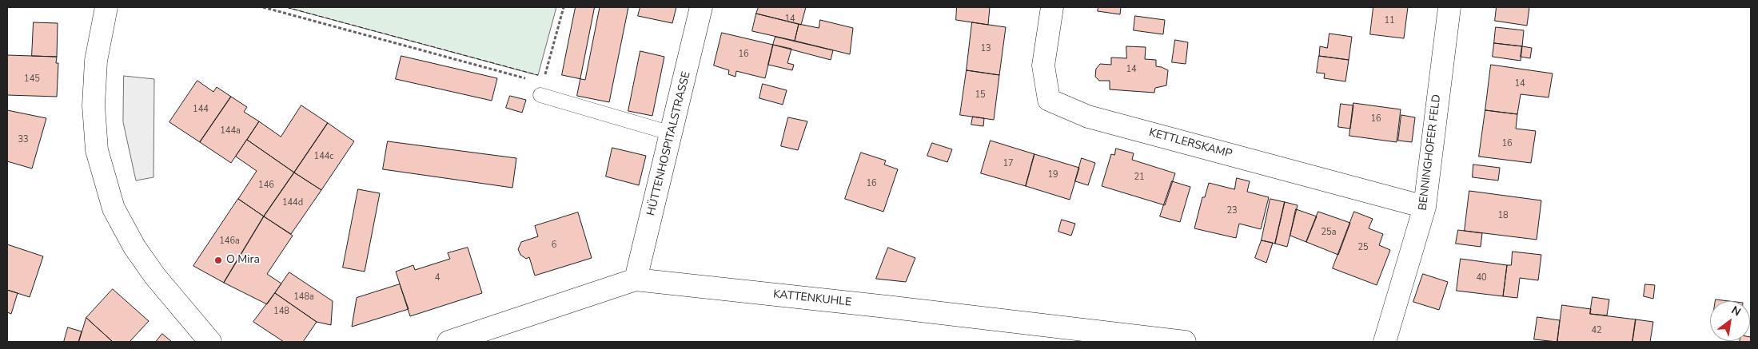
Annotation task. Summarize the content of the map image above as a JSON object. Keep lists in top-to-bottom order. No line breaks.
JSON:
{"streets":{"street":["HÜTTENHOSPITALSTRASSE","KETTLERSKAMP","BENNINGHOFER FELD","KATTENKUHLE"]},"crossings":[["HÜTTENHOSPITALSTRASSE","KATTENKUHLE"],["KETTLERSKAMP","BENNINGHOFER FELD"]],"places":["O Mira"],"house_numbers":["14","11","13","16","14","145","14","15","144","16","144a","33","16","144c","17","19","21","16","146","144d","23","18","25a","146a","6","25","4","40","148a","148","42"],"north":"top right"}
